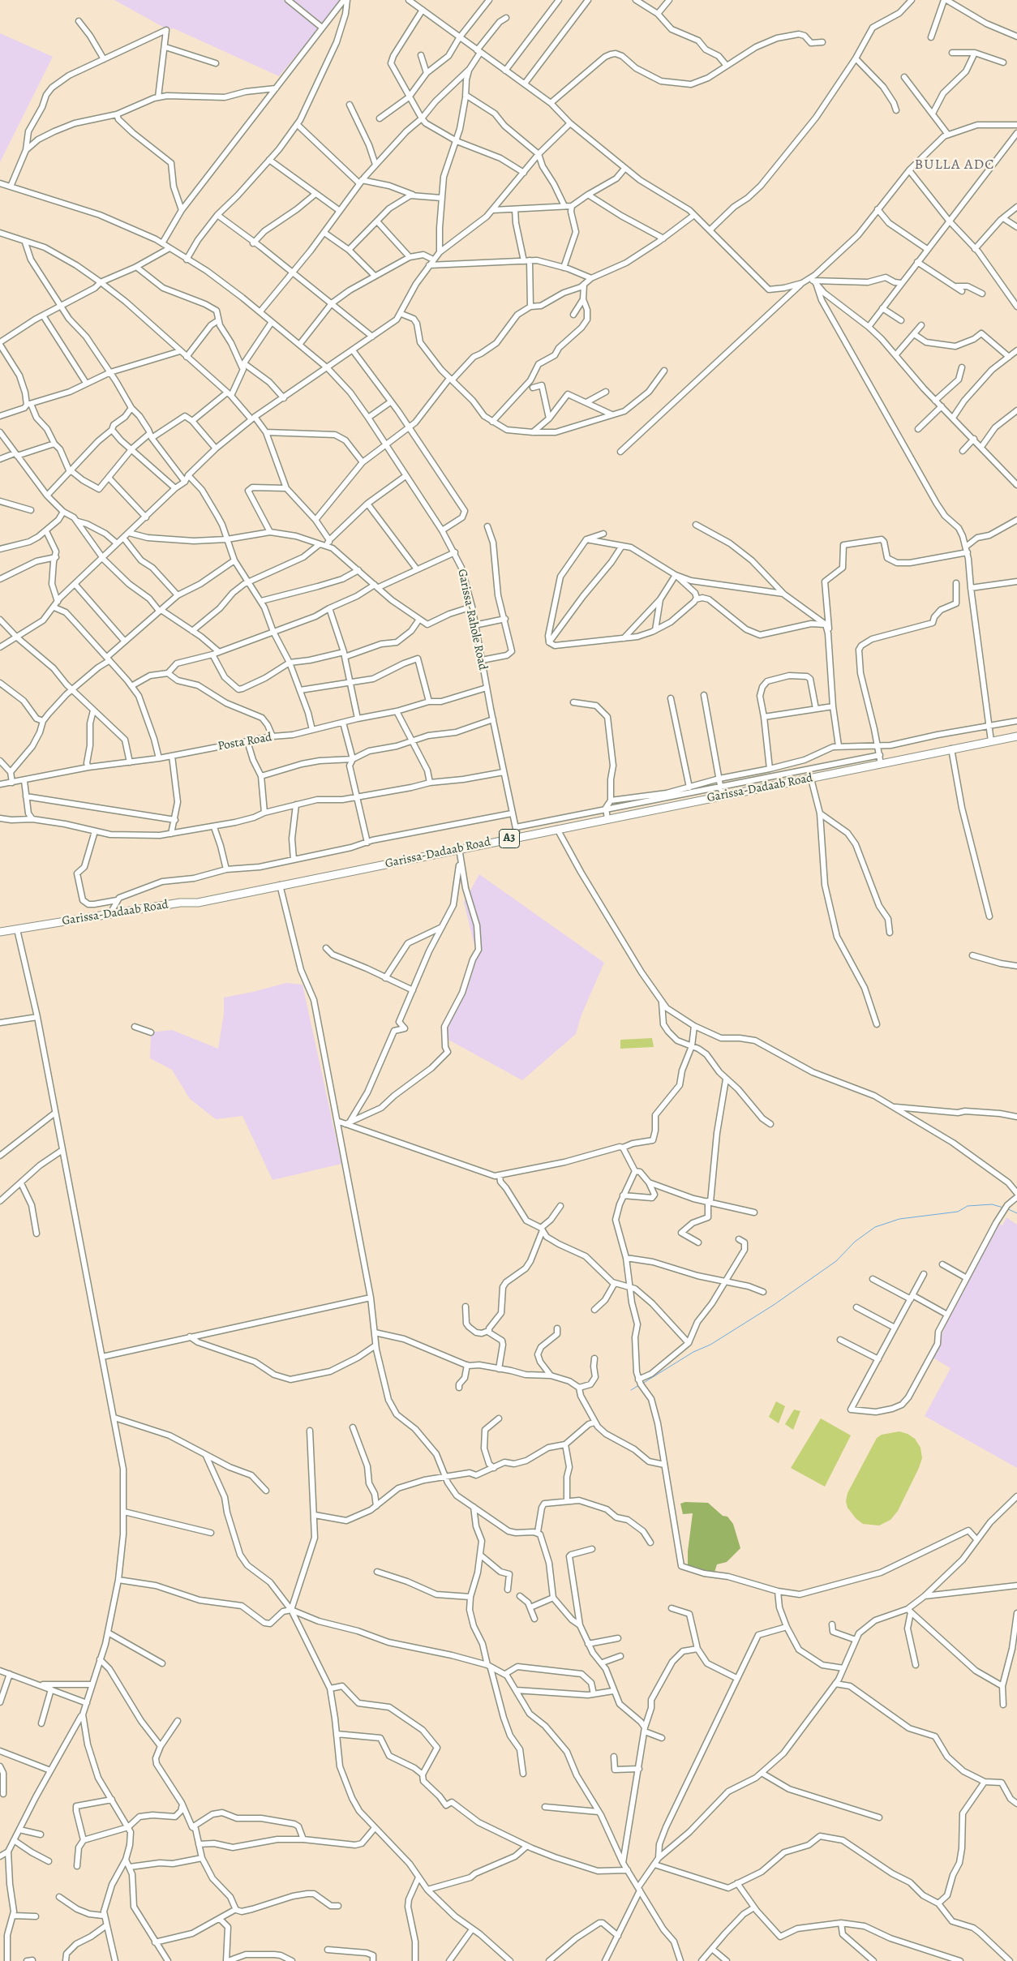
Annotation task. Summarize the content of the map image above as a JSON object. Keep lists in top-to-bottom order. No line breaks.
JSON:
{"streets":{"highway":["Garissa-Dadaab Road","A3"],"street":["Garissa-Rahole Road","Posta Road"]},"crossings":[["Garissa-Rahole Road","Posta Road"],["Garissa-Rahole Road","Garissa-Dadaab Road"]],"districts":["BULLA ADC"]}
